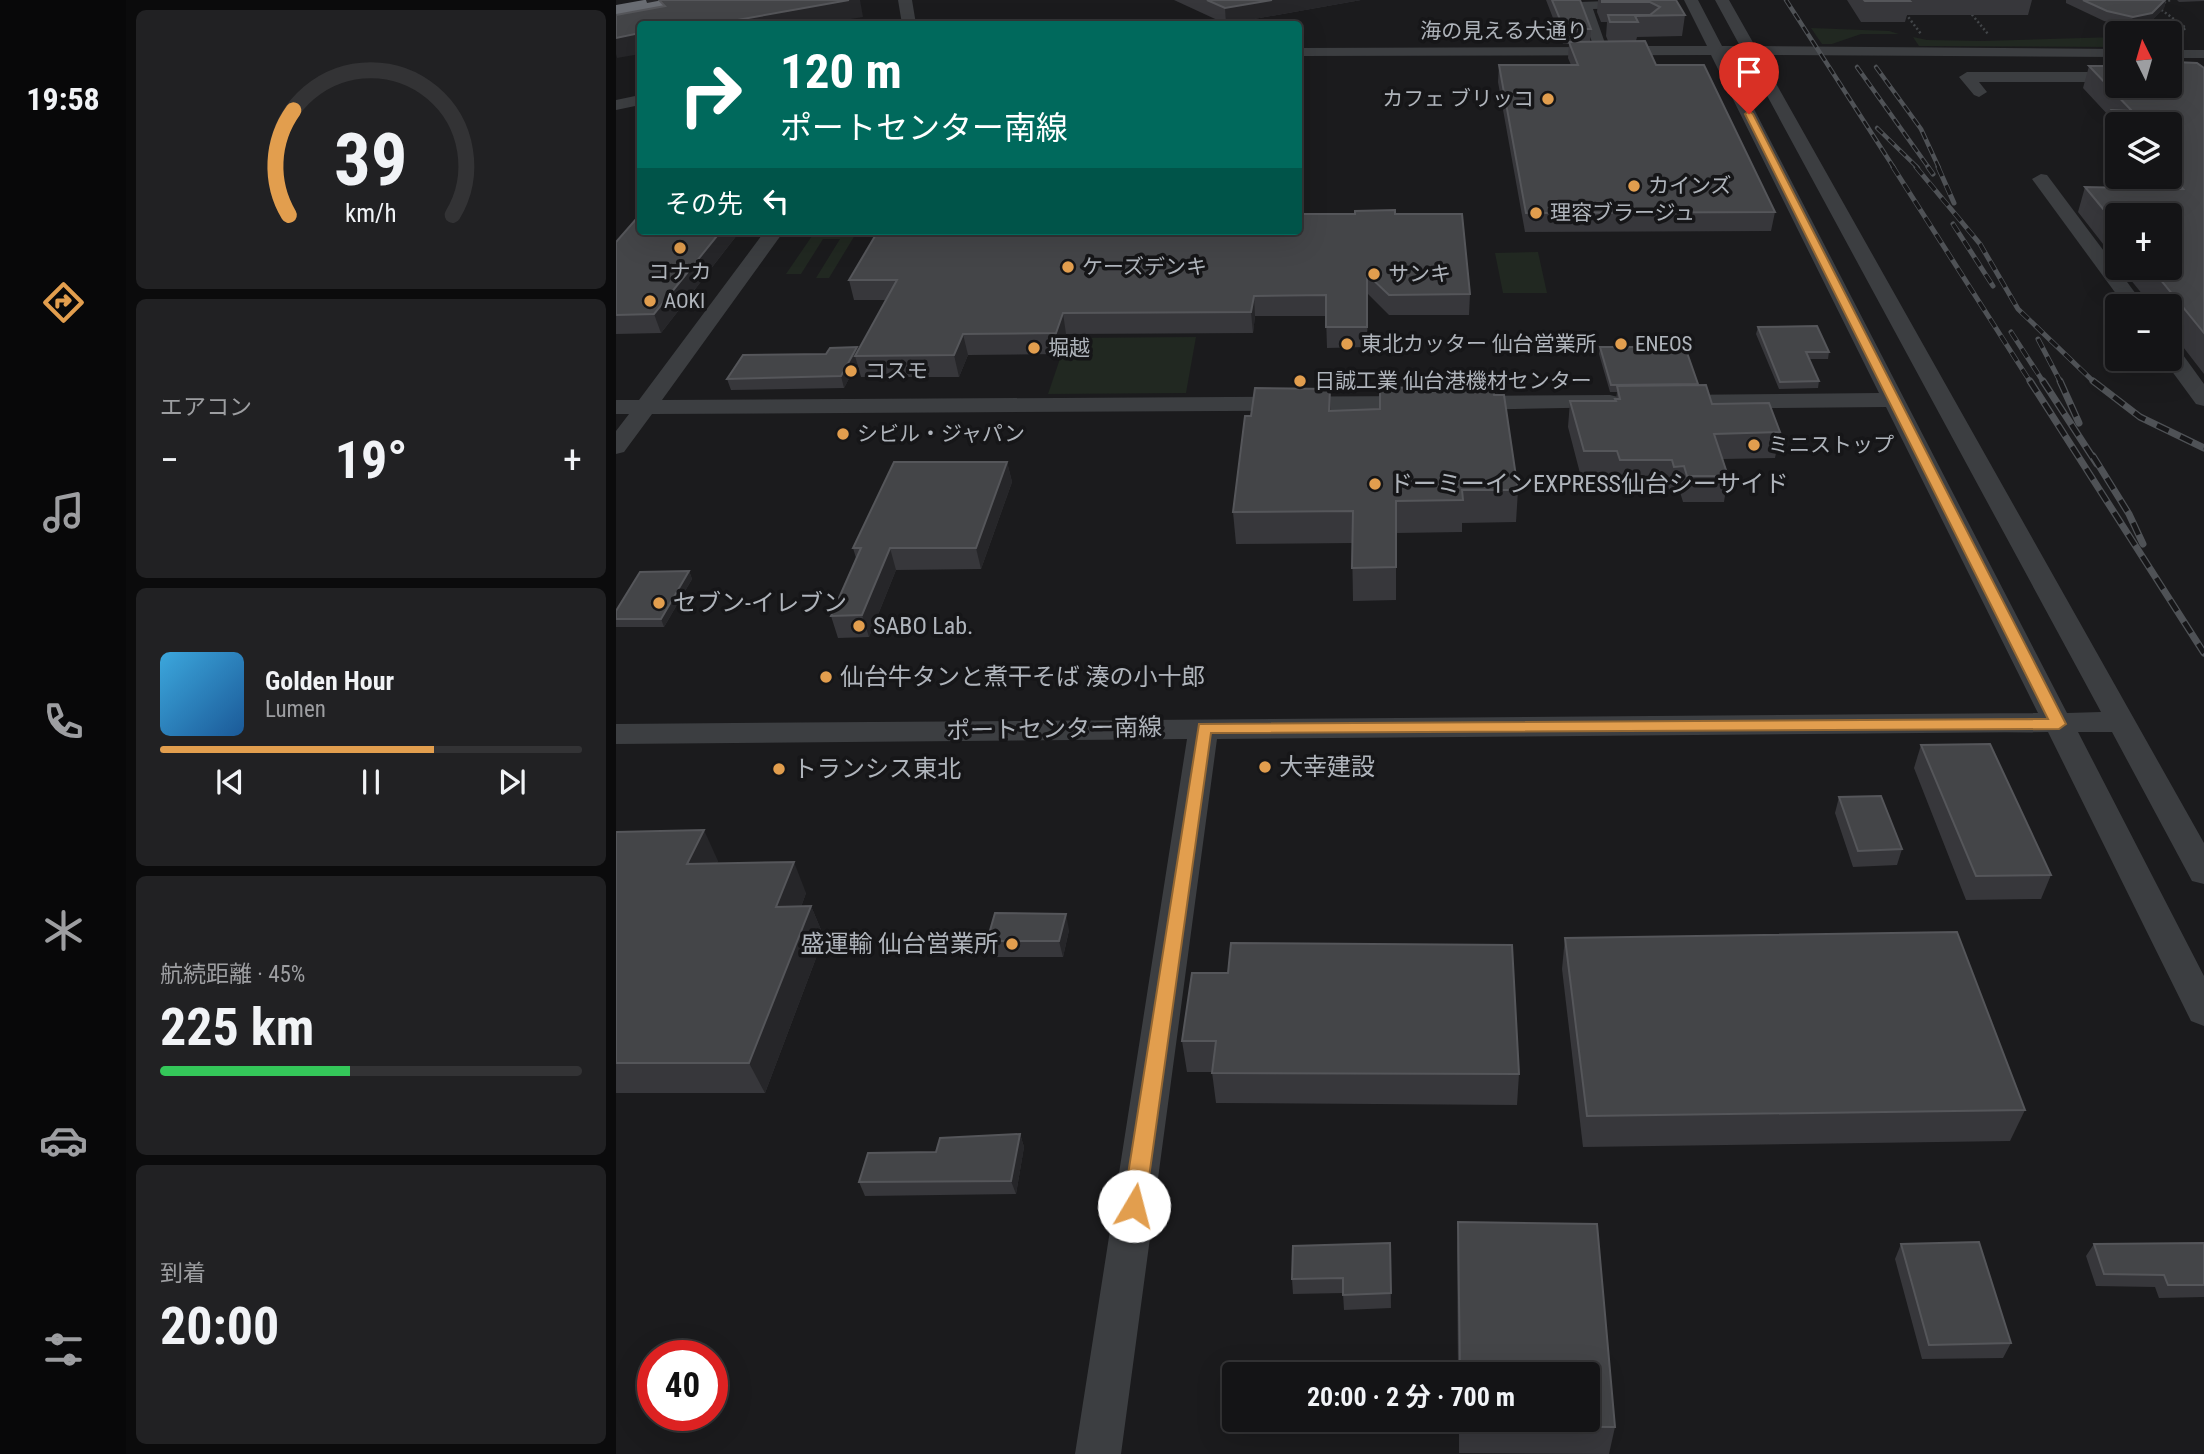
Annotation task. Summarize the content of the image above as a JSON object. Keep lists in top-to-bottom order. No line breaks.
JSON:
{"streets":{"street":["ポートセンター南線"]},"places":["カフェ ブリッコ","カインズ","理容ブラージュ","コナカ","ケーズデンキ","サンキ","AOKI","東北カッター 仙台営業所","ENEOS","堀越","コスモ","日誠工業 仙台港機材センター","シビル・ジャパン","ミニストップ","ドーミーインEXPRESS仙台シーサイド","セブン-イレブン","SABO Lab.","仙台牛タンと煮干そば 湊の小十郎","大幸建設","トランシス東北","盛運輸 仙台営業所"],"north":"top","page":{"tabs":"19:58","map_buttons":["+","−"],"turn":["120 m","ポートセンター南線"],"then":"その先","tile":["エアコン",["航続距離 · 45%","225 km"],["到着","20:00"]],"heat":["−","19°","+"],"song":["Golden Hour","Lumen"],"limit":"40","trip":"20:00 · 2 分 · 700 m","gauge":["39","km/h"]}}
